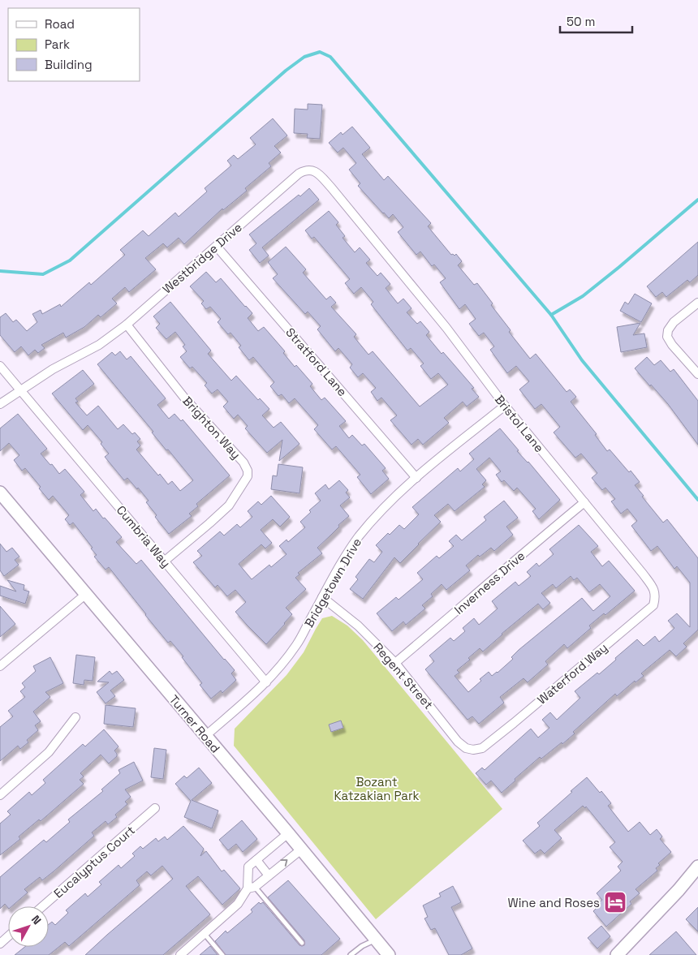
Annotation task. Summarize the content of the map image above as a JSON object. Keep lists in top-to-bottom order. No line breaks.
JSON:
{"streets":{"main road":["Turner Road"],"street":["Westbridge Drive","Stratford Lane","Bristol Lane","Brighton Way","Cumbria Way","Bridgetown Drive","Inverness Drive","Waterford Way","Regent Street","Eucalyptus Court"]},"crossings":[["Westbridge Drive","Stratford Lane"],["Westbridge Drive","Bristol Lane"],["Westbridge Drive","Brighton Way"],["Westbridge Drive","Cumbria Way"],["Stratford Lane","Bridgetown Drive"],["Bristol Lane","Bridgetown Drive"],["Bristol Lane","Inverness Drive"],["Bristol Lane","Waterford Way"],["Brighton Way","Cumbria Way"],["Cumbria Way","Bridgetown Drive"],["Bridgetown Drive","Regent Street"],["Bridgetown Drive","Turner Road"],["Inverness Drive","Regent Street"],["Waterford Way","Regent Street"]],"parks":["Bozant Katzakian Park"],"places":{"hotel":["Wine and Roses"]},"legend":["Road","Park","Building"],"scale_bar":"50 m","north":"top right"}
